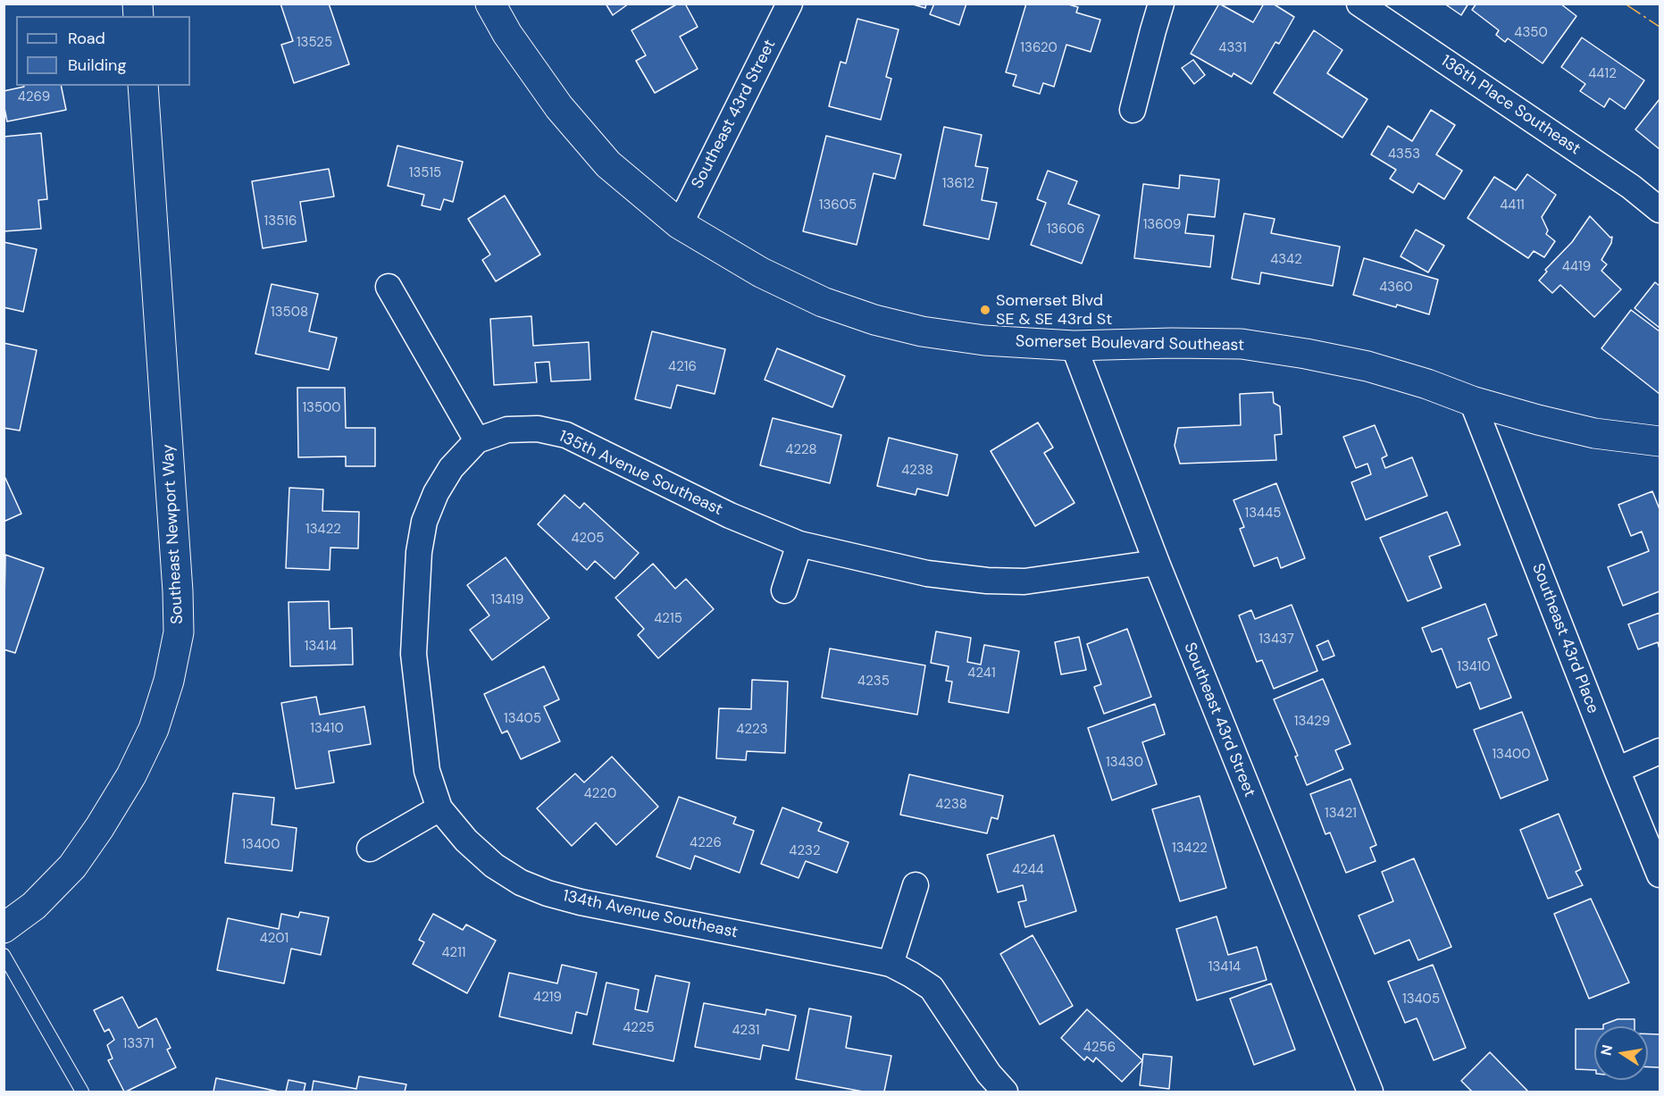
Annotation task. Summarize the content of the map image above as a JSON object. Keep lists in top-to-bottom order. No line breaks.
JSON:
{"streets":{"street":["136th Place Southeast","Southeast 43rd Street","Somerset Boulevard Southeast","135th Avenue Southeast","Southeast Newport Way","Southeast 43rd Place","134th Avenue Southeast"]},"crossings":[["Southeast 43rd Street","Somerset Boulevard Southeast"],["Southeast 43rd Street","135th Avenue Southeast"],["Somerset Boulevard Southeast","Southeast 43rd Place"]],"places":["Somerset Blvd SE & SE 43rd St"],"house_numbers":["4350","13525","13620","4331","4412","4269","4353","13515","13612","13605","4411","13516","13609","13606","4342","4419","4360","13508","4216","13500","4228","4238","13445","13422","4205","13419","4215","13437","13414","13410","4241","4235","13405","13429","13410","4223","13400","13430","4220","4238","13421","4226","13400","13422","4232","4244","4201","4211","13414","4219","13405","4225","4231","13371","4256"],"legend":["Road","Building"],"north":"left"}
